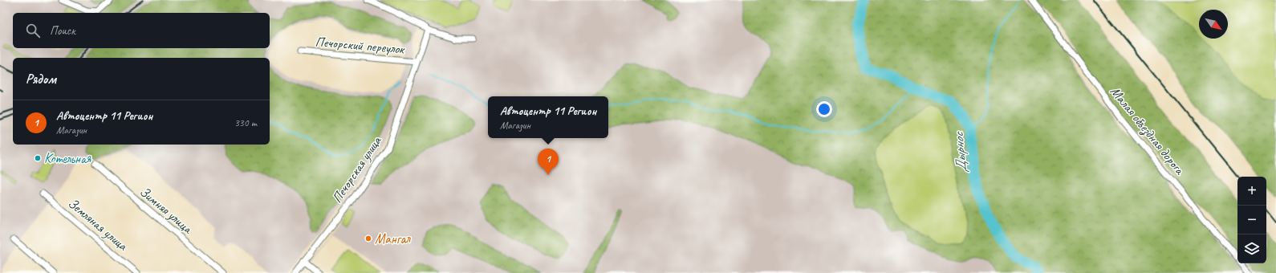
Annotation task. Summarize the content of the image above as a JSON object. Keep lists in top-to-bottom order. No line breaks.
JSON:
{"streets":{"street":["Печорский переулок","Малая объездная дорога","Печорская улица","Зимняя улица","Земляная улица"]},"crossings":[["Печорский переулок","Печорская улица"]],"water":["Дырнос"],"places":["Котельная","Мангал"],"north":"bottom right","page":{"search":"Поиск","heading":"Рядом","popup":["Автоцентр 11 Регион","Магазин"],"list":[{"mark":"1","name":"Автоцентр 11 Регион","note":"Магазин","value":"330 m"}],"pins":"1","map_buttons":["+","−"]}}
